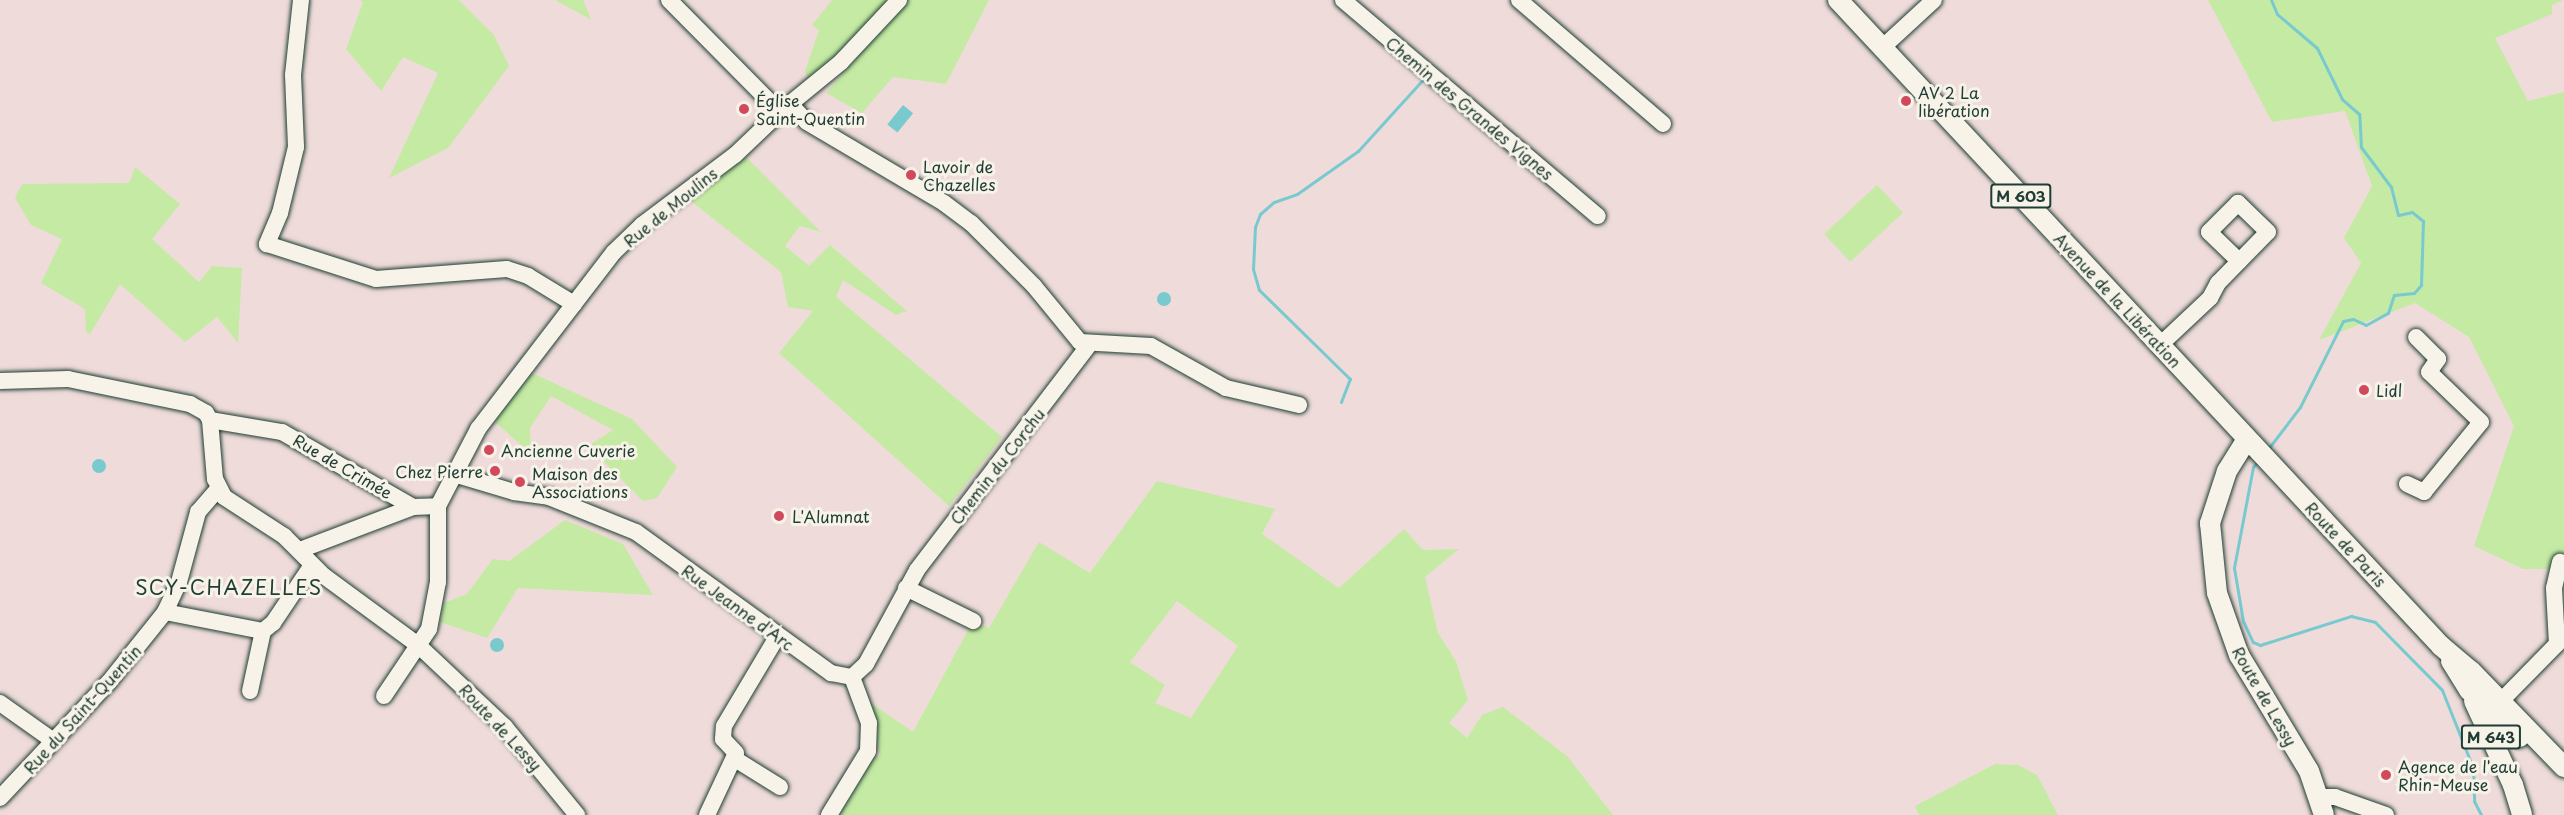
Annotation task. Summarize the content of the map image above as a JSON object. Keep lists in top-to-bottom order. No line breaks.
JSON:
{"streets":{"main road":["M 603","Avenue de la Libération","Route de Paris","Route de Lessy","M 643"],"street":["Chemin des Grandes Vignes","Rue de Moulins","Rue de Crimée","Chemin du Corchu","Rue Jeanne d'Arc","Rue du Saint-Quentin"]},"crossings":[["Rue de Moulins","Rue de Crimée"],["Rue de Moulins","Rue Jeanne d'Arc"],["Avenue de la Libération","Route de Paris"],["Avenue de la Libération","Route de Lessy"],["Route de Paris","Route de Lessy"],["Route de Paris","M 643"],["Route de Lessy","Rue du Saint-Quentin"]],"districts":["SCY-CHAZELLES"],"places":["AV 2 La libération","Église Saint-Quentin","Lavoir de Chazelles","Lidl","Ancienne Cuverie","Chez Pierre","Maison des Associations","L'Alumnat","Agence de l'eau Rhin-Meuse"]}
